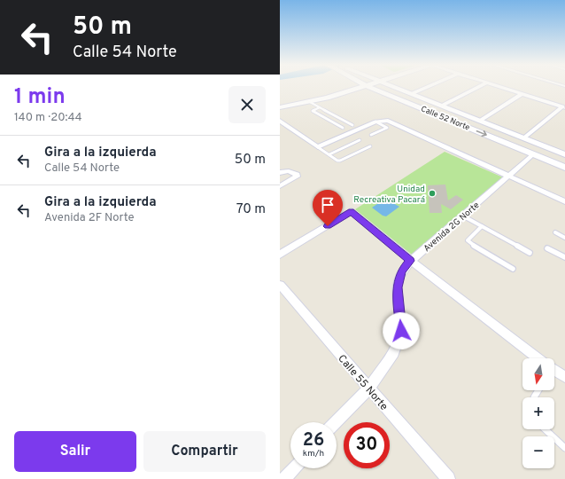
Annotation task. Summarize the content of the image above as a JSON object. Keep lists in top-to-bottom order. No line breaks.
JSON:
{"streets":{"main road":["Calle 52 Norte"],"street":["Avenida 2G Norte","Calle 55 Norte"]},"crossings":[["Calle 52 Norte","Avenida 2G Norte"],["Avenida 2G Norte","Calle 55 Norte"]],"places":["Unidad Recreativa Pacará"],"north":"bottom","page":{"turn":["50 m","Calle 54 Norte"],"heading":["1 min","140 m · 20:44"],"list":[{"name":"Gira a la izquierda","note":"Calle 54 Norte","value":"50 m"},{"name":"Gira a la izquierda","note":"Avenida 2F Norte","value":"70 m"}],"map_buttons":["+","−"],"speed":"26 km/h","limit":"30","buttons":["Salir","Compartir"]}}
